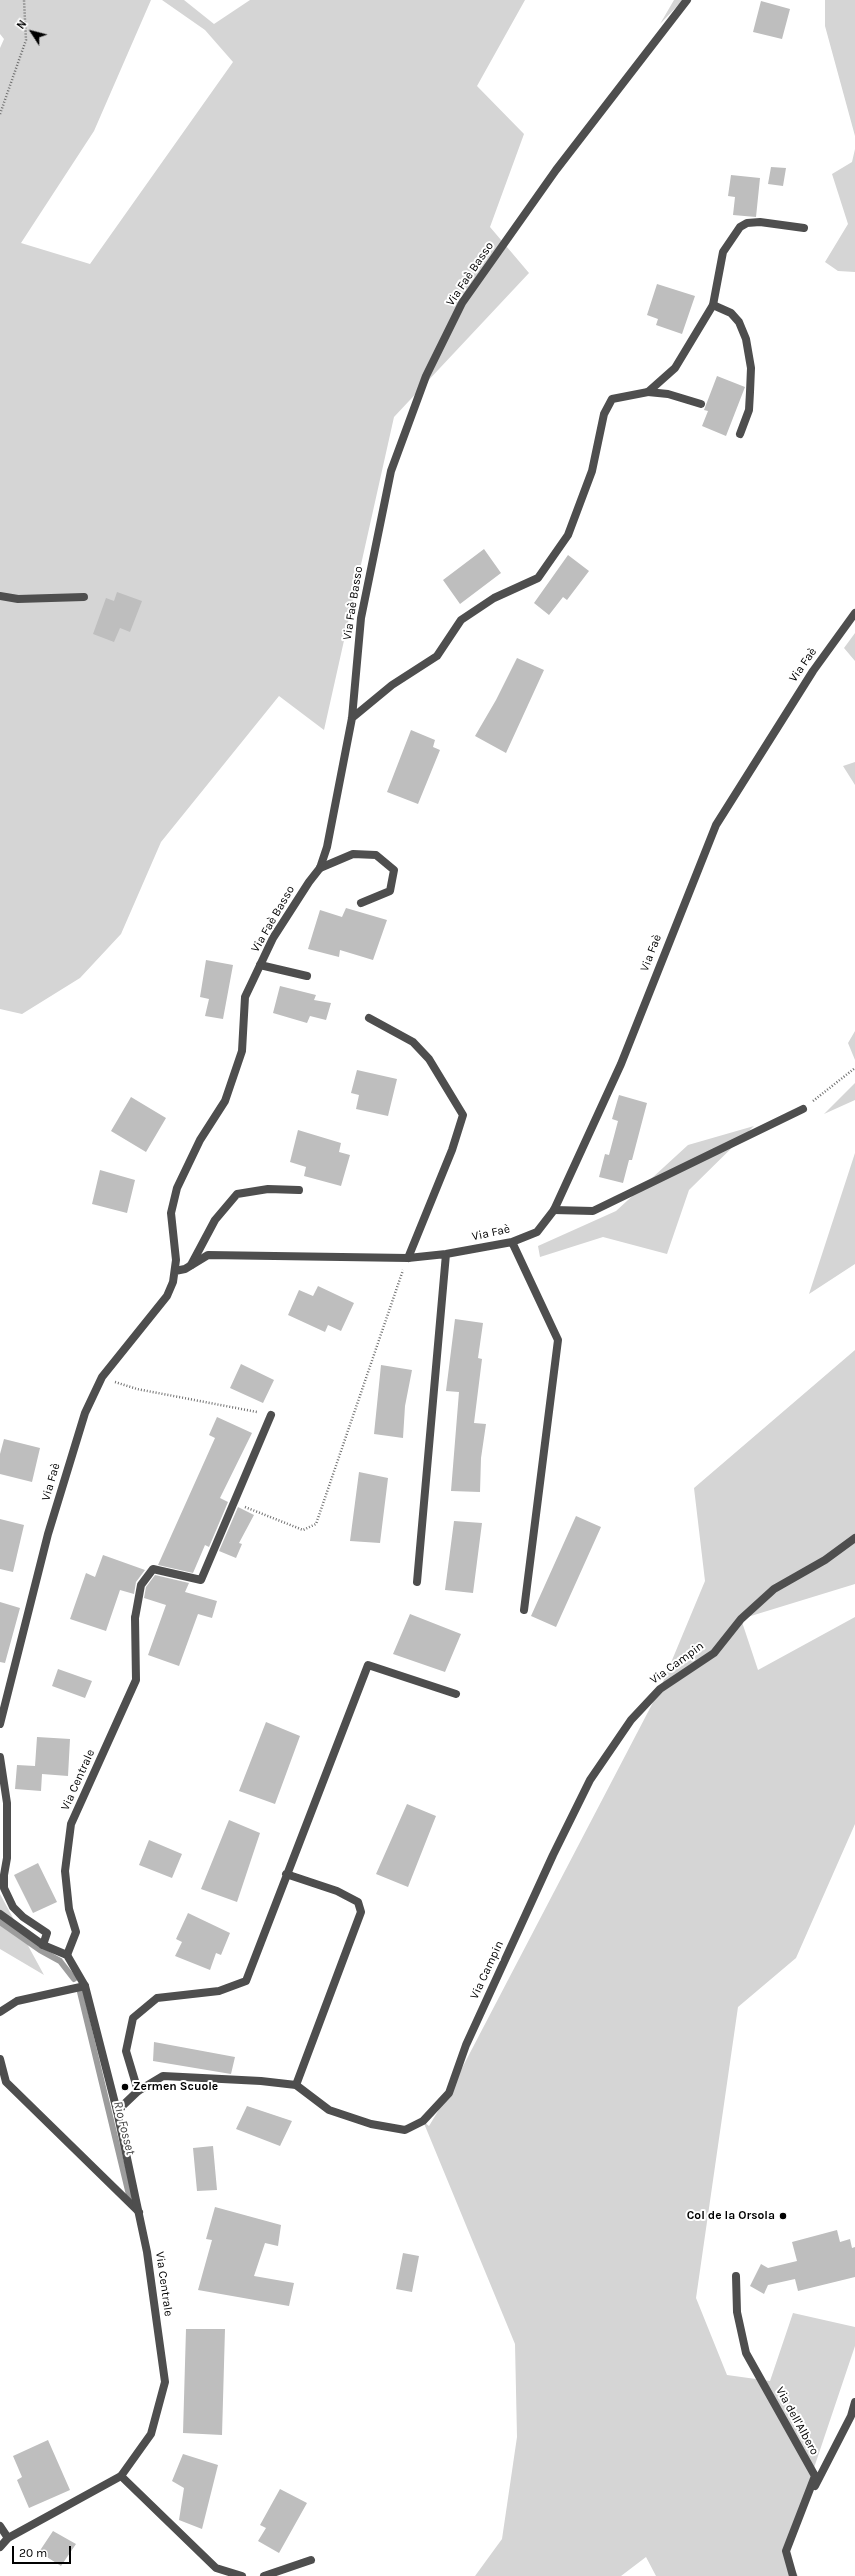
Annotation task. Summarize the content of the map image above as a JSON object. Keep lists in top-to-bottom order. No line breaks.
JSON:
{"streets":{"street":["Via Faè Basso","Via Faè","Via Campin","Via Centrale","Via dell'Albero"]},"crossings":[["Via Faè Basso","Via Faè"]],"water":["Rio Fosset"],"places":["Zermen Scuole","Col de la Orsola"],"scale_bar":"20 m","north":"top left"}
